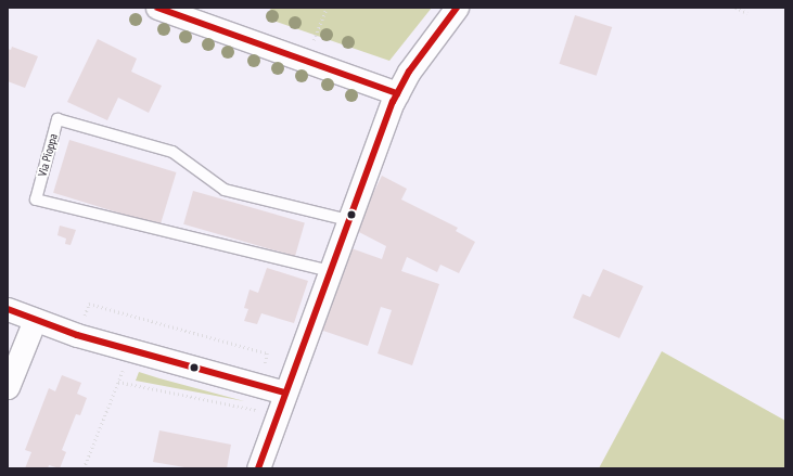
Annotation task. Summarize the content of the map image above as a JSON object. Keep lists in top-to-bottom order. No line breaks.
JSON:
{"streets":{"lane":["Via Pioppa"]}}
